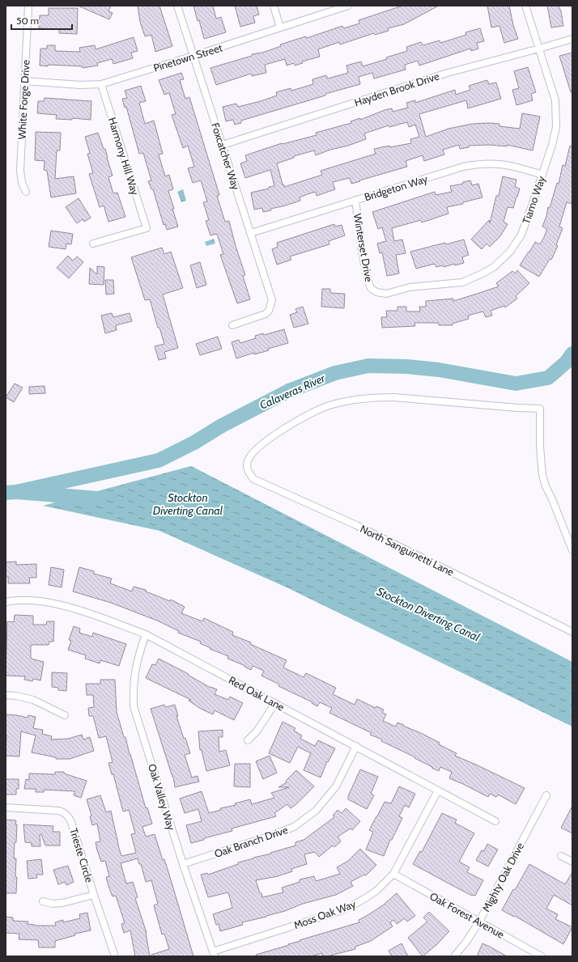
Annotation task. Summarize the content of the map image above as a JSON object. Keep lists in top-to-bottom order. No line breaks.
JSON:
{"streets":{"street":["Pinetown Street","Hayden Brook Drive","White Forge Drive","Harmony Hill Way","Foxcatcher Way","Bridgeton Way","Tiamo Way","Winterset Drive","North Sanguinetti Lane","Red Oak Lane","Oak Valley Way","Oak Branch Drive","Trieste Circle","Mighty Oak Drive","Moss Oak Way","Oak Forest Avenue"]},"crossings":[["Pinetown Street","White Forge Drive"],["Pinetown Street","Harmony Hill Way"],["Pinetown Street","Foxcatcher Way"],["Hayden Brook Drive","Foxcatcher Way"],["Hayden Brook Drive","Tiamo Way"],["Foxcatcher Way","Bridgeton Way"],["Bridgeton Way","Tiamo Way"],["Bridgeton Way","Winterset Drive"],["Tiamo Way","Winterset Drive"],["Red Oak Lane","Oak Valley Way"],["Red Oak Lane","Oak Branch Drive"],["Red Oak Lane","Moss Oak Way"],["Oak Valley Way","Oak Branch Drive"],["Oak Valley Way","Moss Oak Way"],["Mighty Oak Drive","Oak Forest Avenue"],["Moss Oak Way","Oak Forest Avenue"]],"water":["Calaveras River","Stockton Diverting Canal"],"scale_bar":"50 m"}
